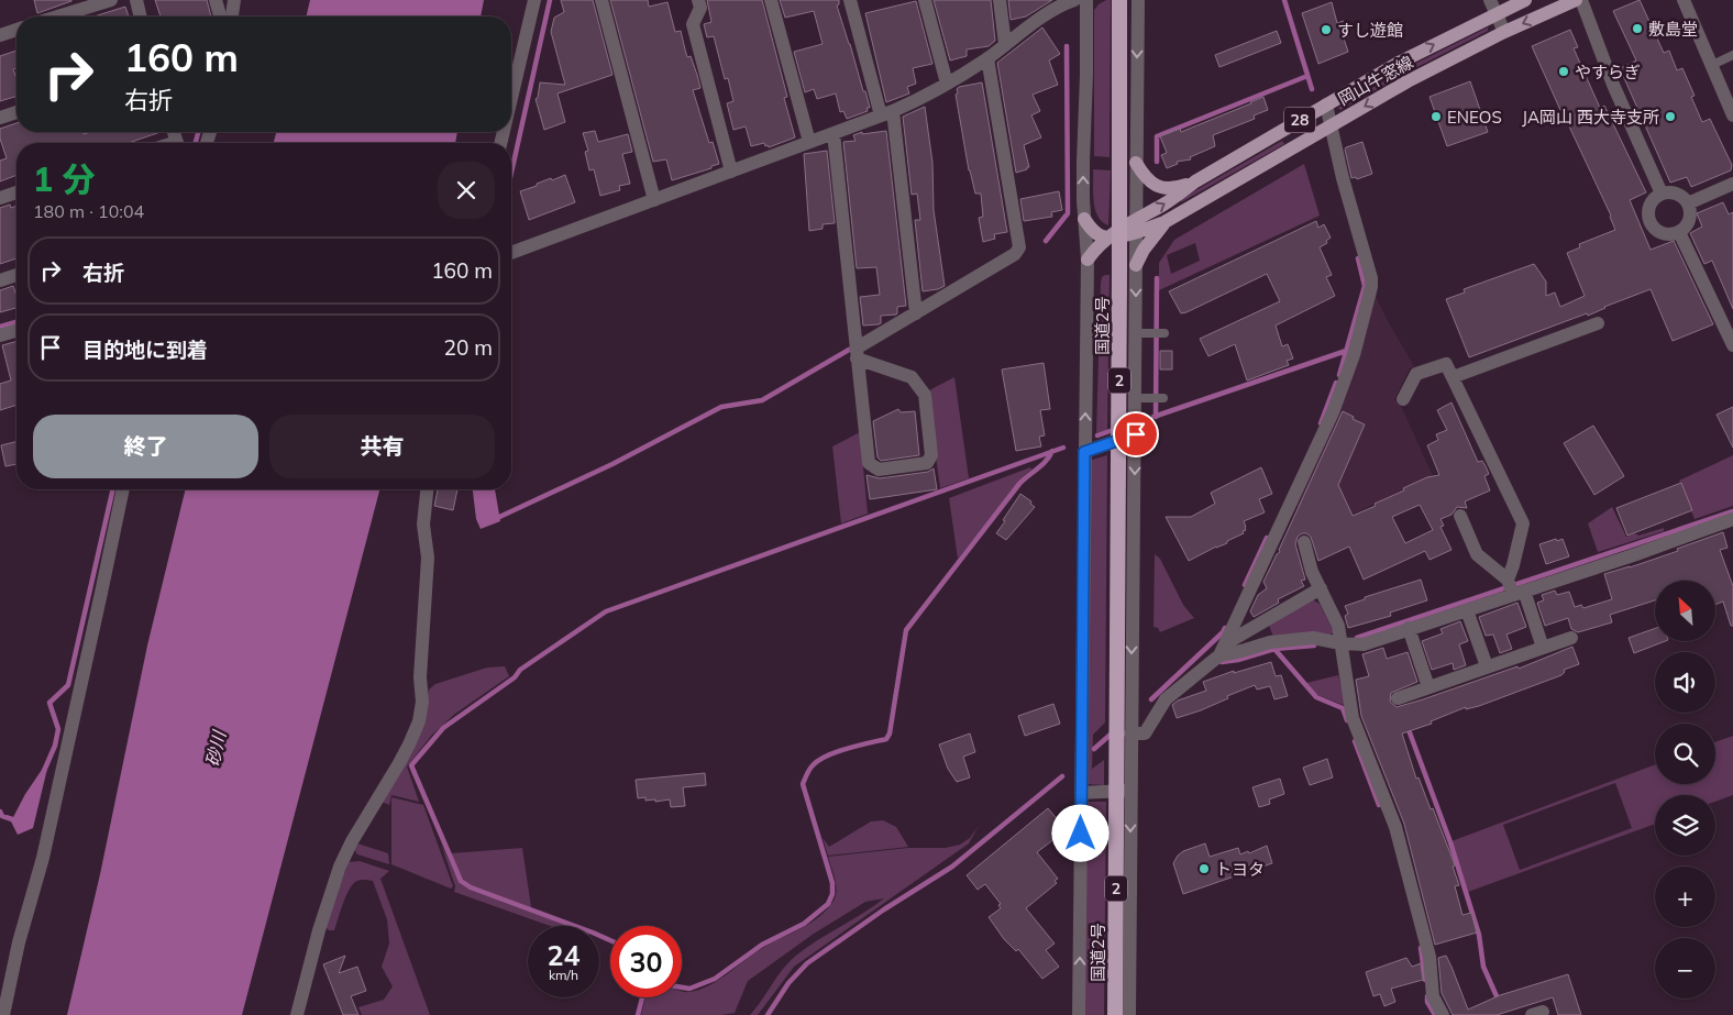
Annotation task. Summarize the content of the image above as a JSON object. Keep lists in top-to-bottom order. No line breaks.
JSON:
{"streets":{"highway":["国道2号","2"],"main road":["岡山牛窓線","28"]},"water":["砂川"],"places":["敷島堂","すし遊館","やすらぎ","ENEOS","JA岡山 西大寺支所","トヨタ"],"north":"top left","page":{"turn":["160 m","右折"],"heading":["1 分","180 m · 10:04"],"list":[{"name":"右折","value":"160 m"},{"name":"目的地に到着","value":"20 m"}],"buttons":["終了","共有"],"map_buttons":["+","−"],"speed":"24 km/h","limit":"30"}}
